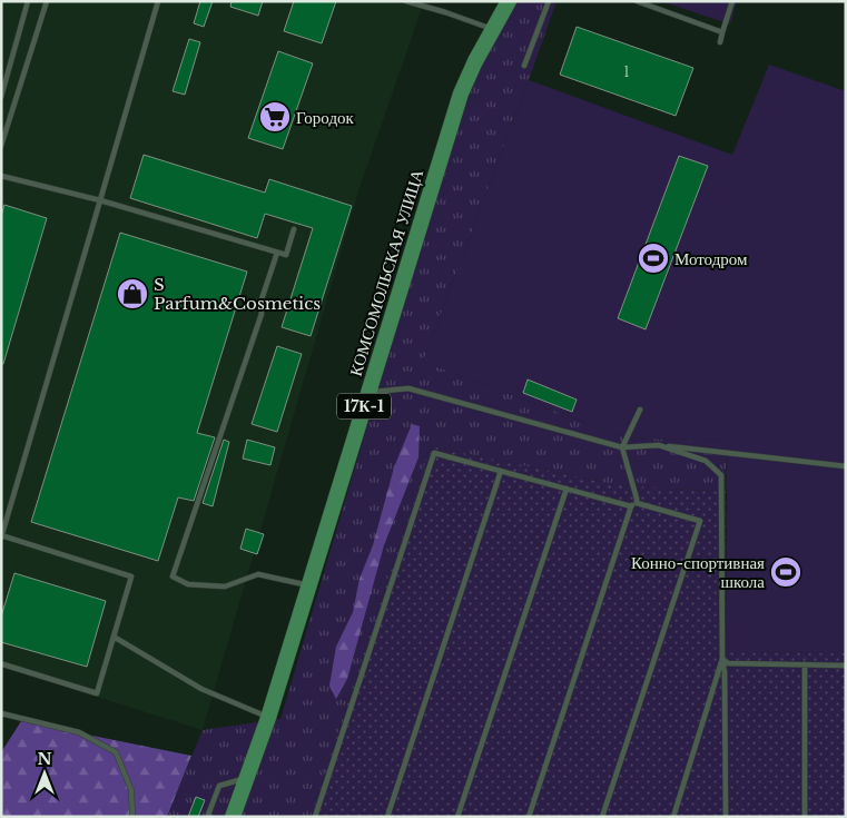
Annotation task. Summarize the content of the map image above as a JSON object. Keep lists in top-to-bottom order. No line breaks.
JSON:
{"streets":{"main road":["КОМСОМОЛЬСКАЯ УЛИЦА","17К-1"]},"places":{"supermarket":["Городок"],"sports":["Мотодром","Конно-спортивная школа"],"shop":["S Parfum&Cosmetics"]},"house_numbers":["1"],"north":"top"}
